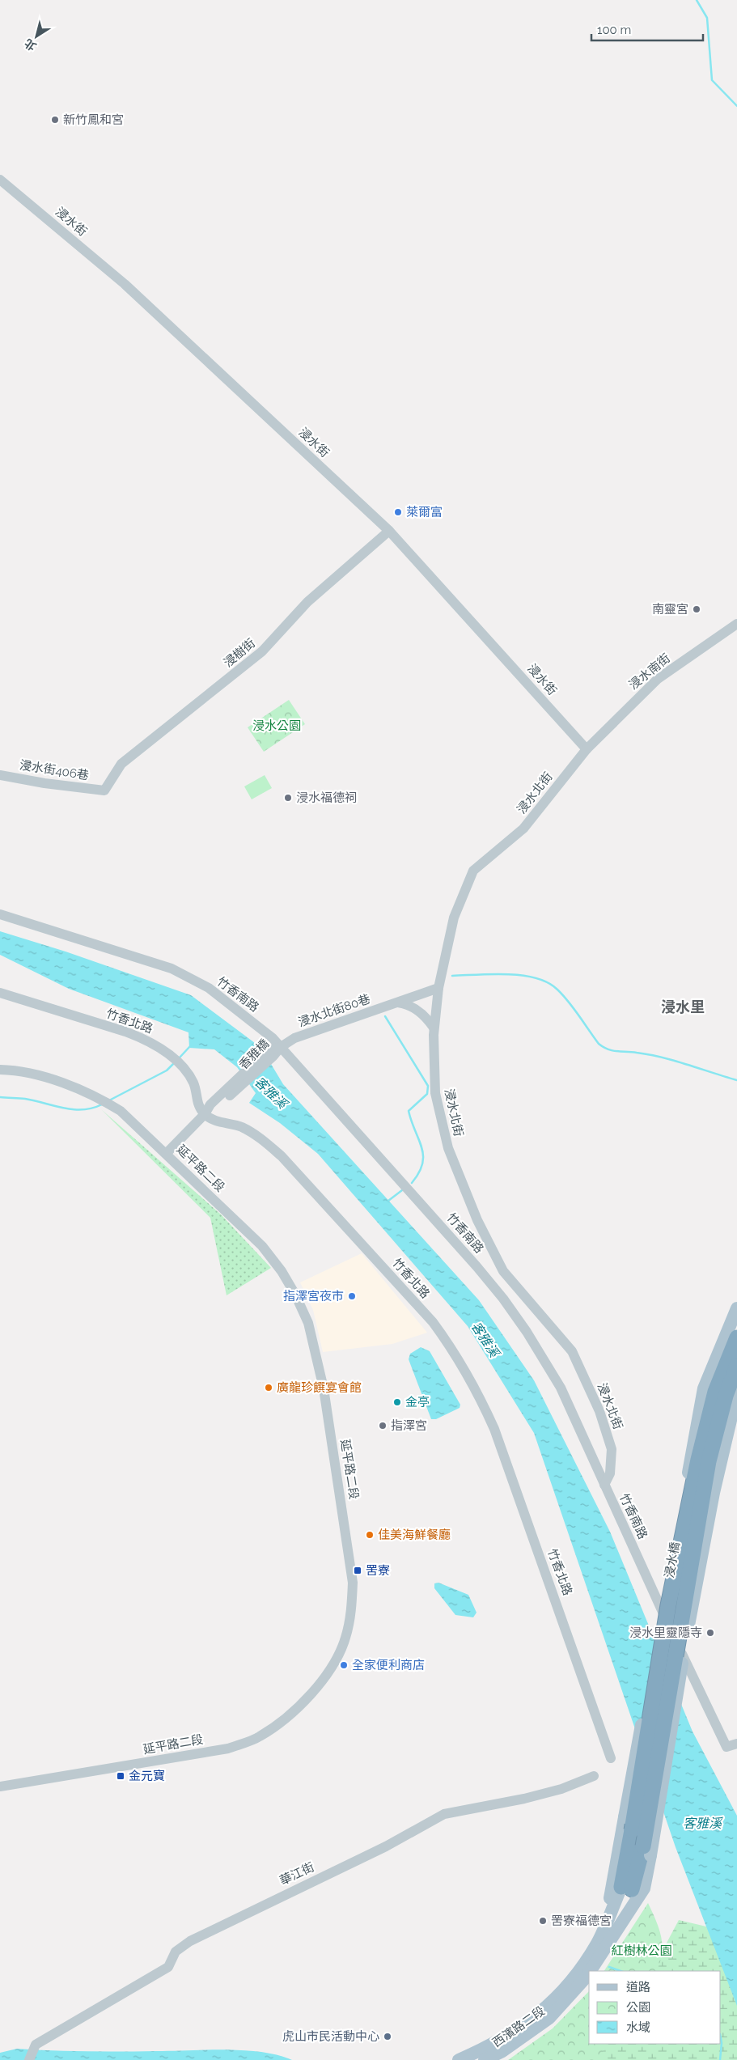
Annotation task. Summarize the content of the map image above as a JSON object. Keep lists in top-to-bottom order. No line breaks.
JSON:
{"streets":{"highway":["浸水橋"],"main road":["西濱路二段"],"street":["浸水街","浸樹街","浸水南街","浸水街406巷","浸水北街","竹香南路","浸水北街80巷","竹香北路","香雅橋","延平路二段","華江街"]},"crossings":[["浸水街","浸樹街"],["浸水街","浸水南街"],["浸水街","浸水北街"],["浸樹街","浸水街406巷"],["浸水南街","浸水北街"],["浸水北街","竹香南路"],["浸水北街","浸水北街80巷"],["竹香南路","浸水北街80巷"],["竹香南路","香雅橋"],["浸水北街80巷","香雅橋"],["竹香北路","香雅橋"],["浸水橋","西濱路二段"]],"districts":["浸水里"],"water":["客雅溪"],"parks":["浸水公園","紅樹林公園"],"places":{"other":["新竹鳳和宮","萊爾富","南靈宮","浸水福德祠","指澤宮夜市","廣龍珍饌宴會館","金亭","指澤宮","佳美海鮮餐廳","浸水里靈隱寺","全家便利商店","罟寮福德宮","虎山市民活動中心"],"transit":["罟寮","金元寶"]},"legend":["道路","公園","水域"],"scale_bar":"100 m","north":"bottom left"}
